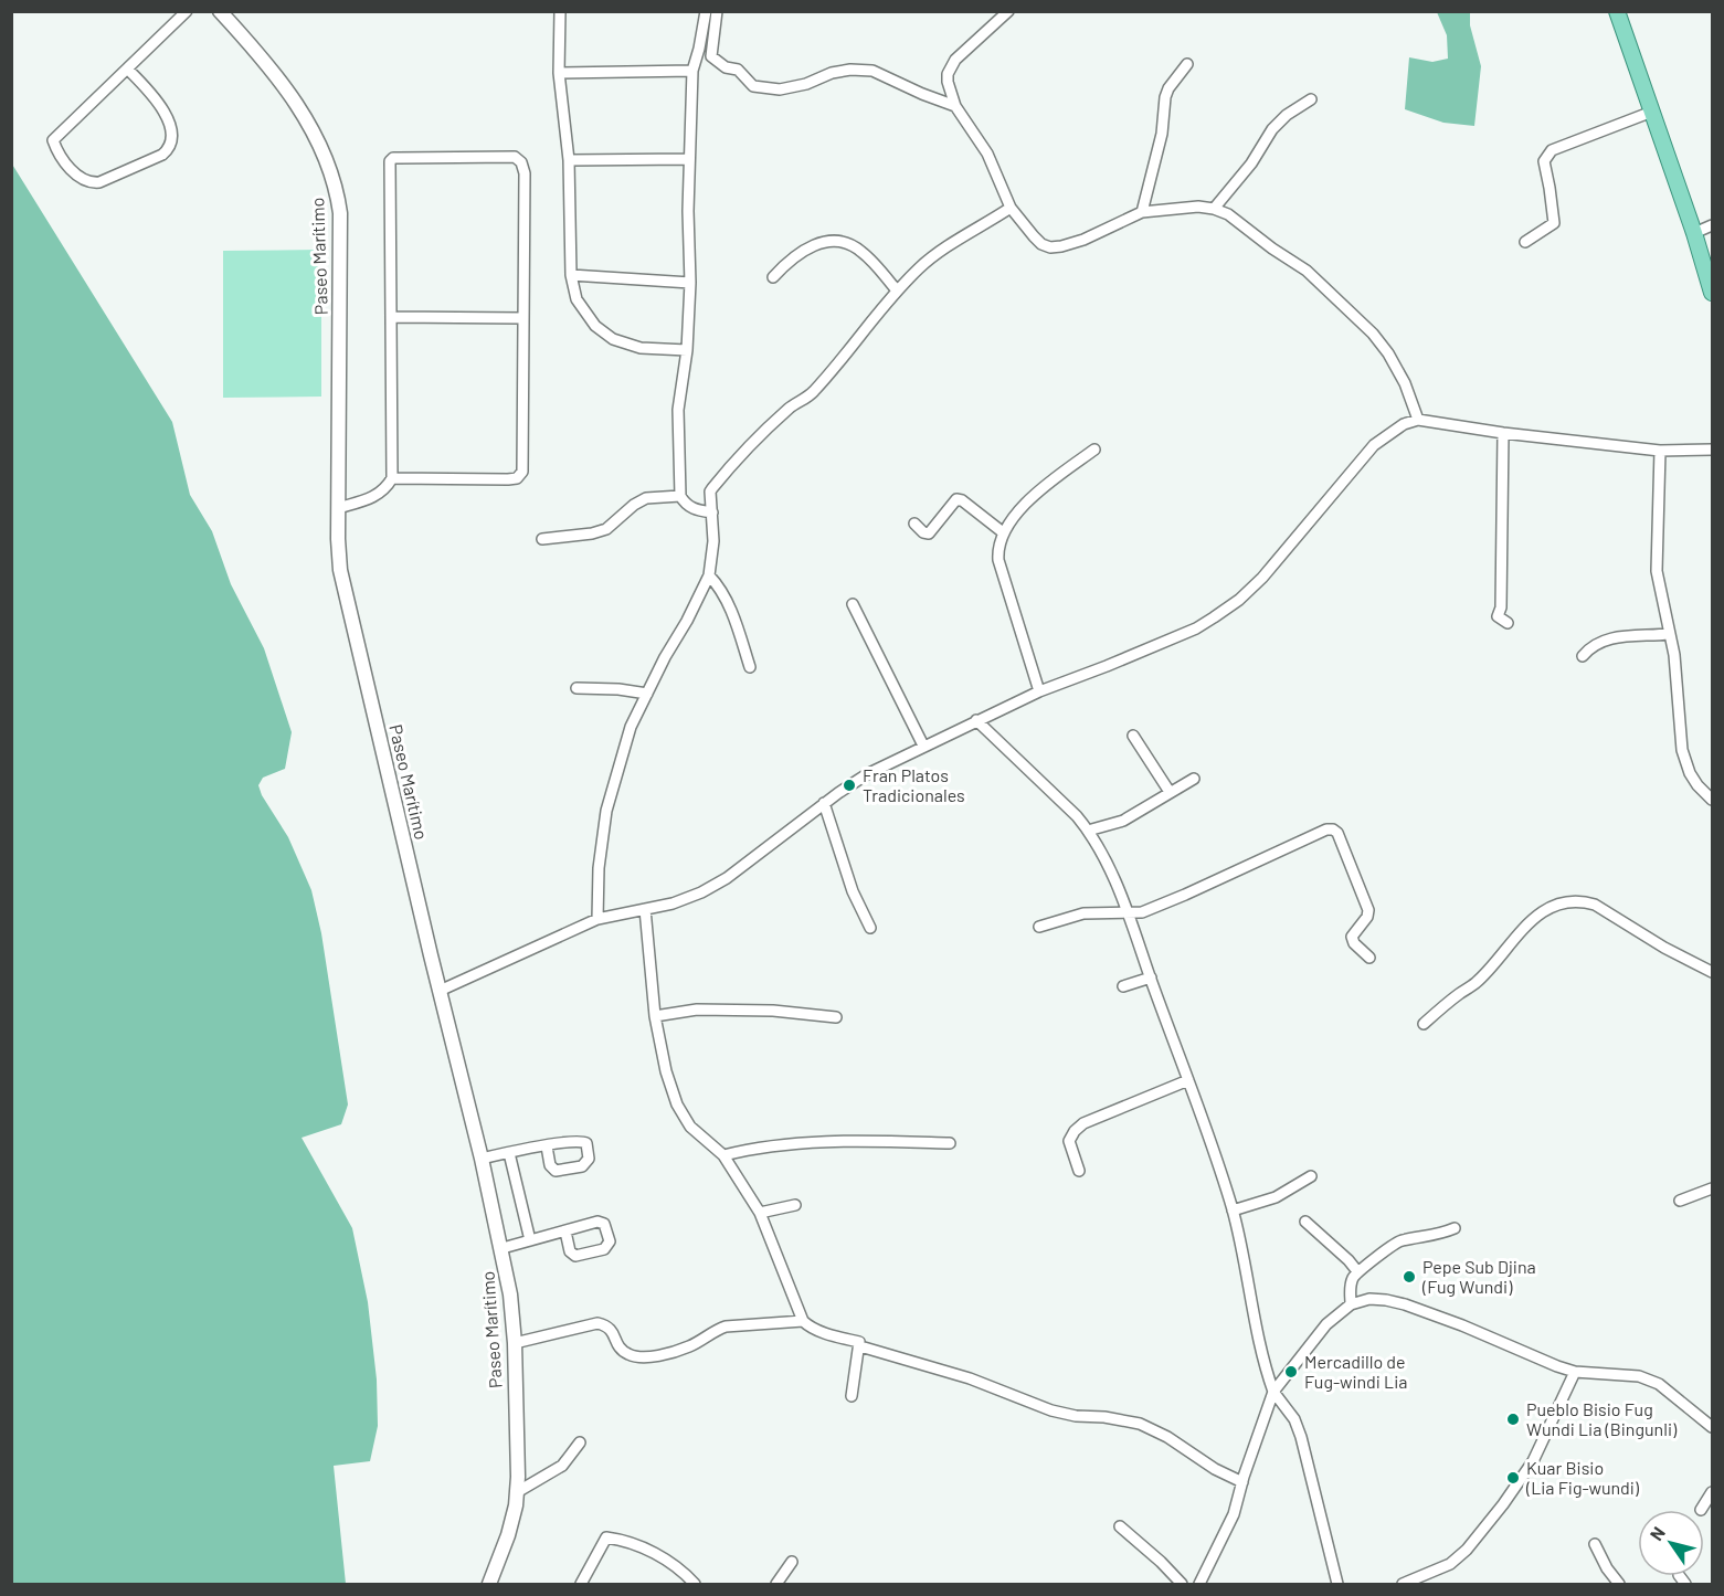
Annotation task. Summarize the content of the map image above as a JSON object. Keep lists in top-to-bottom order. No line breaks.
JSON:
{"streets":{"main road":["Paseo Marítimo"]},"places":["Fran Platos Tradicionales","Pepe Sub Djina (Fug Wundi)","Mercadillo de Fug-windi Lia","Pueblo Bisio Fug Wundi Lia (Bingunli)","Kuar Bisio (Lia Fig-wundi)"],"north":"top left"}
